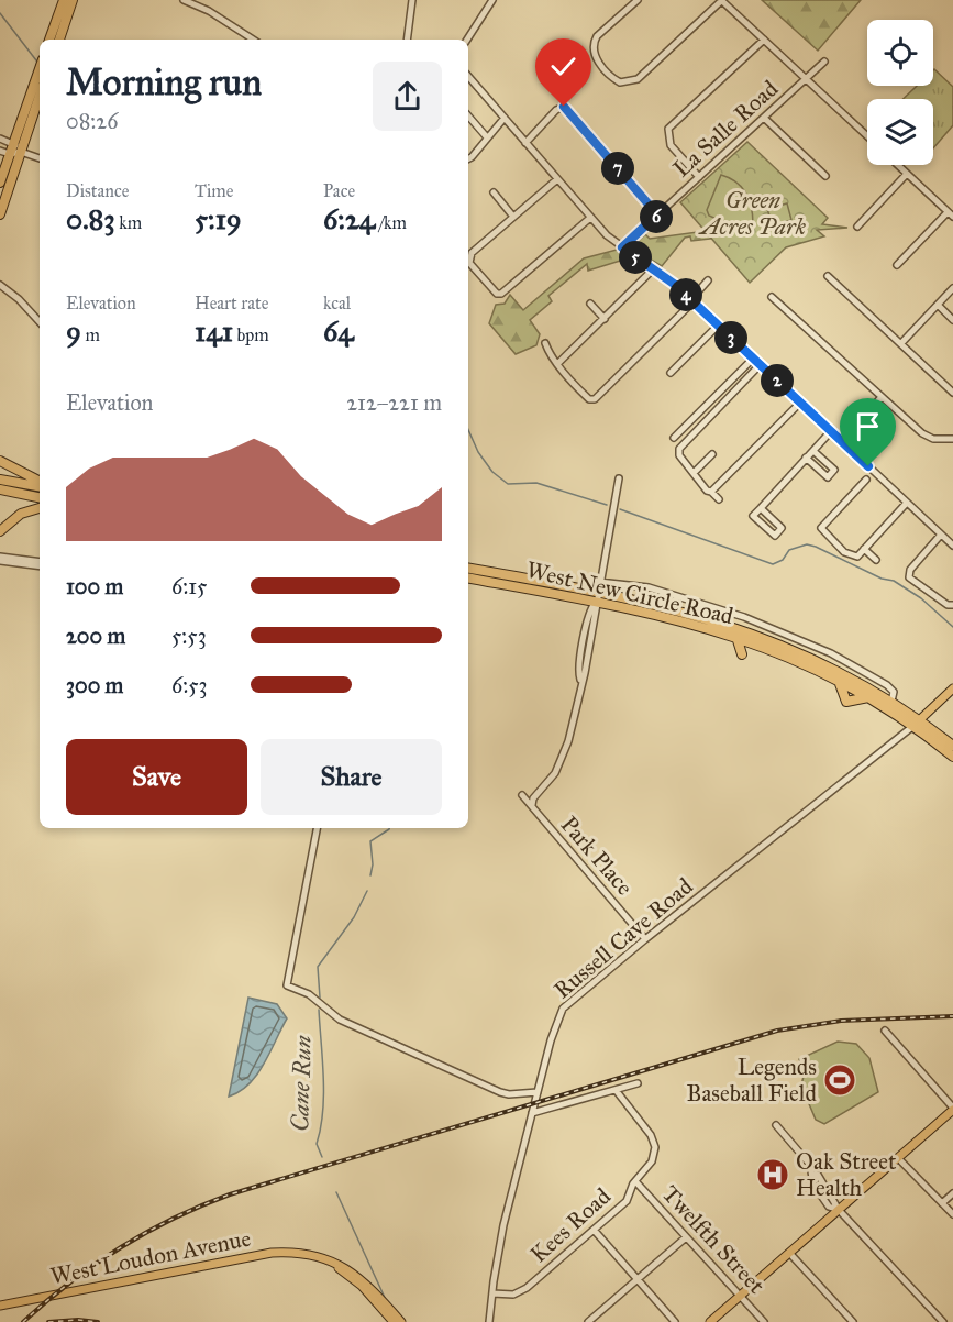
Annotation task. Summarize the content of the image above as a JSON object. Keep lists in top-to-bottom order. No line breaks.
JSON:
{"streets":{"highway":["West New Circle Road"],"main road":["Russell Cave Road","West Loudon Avenue"],"street":["La Salle Road","Park Place","Kees Road","Twelfth Street"]},"crossings":[["West New Circle Road","Russell Cave Road"],["Park Place","Russell Cave Road"],["Russell Cave Road","Kees Road"],["Kees Road","Twelfth Street"]],"water":["Cane Run"],"parks":["Green Acres Park"],"places":{"sports":["Legends Baseball Field"],"hospital":["Oak Street Health"]},"page":{"heading":["Morning run","08:26"],"pins":["7","6","5","4","3","2"],"stats":[["Distance","0.83 km"],["Time","5:19"],["Pace","6:24 /km"],["Elevation","9 m"],["Heart rate","141 bpm"],["kcal","64"]],"chart":["Elevation","212–221 m"],"list":[{"name":"100 m","note":"6:15"},{"name":"200 m","note":"5:53"},{"name":"300 m","note":"6:53"}],"buttons":["Save","Share"]}}
